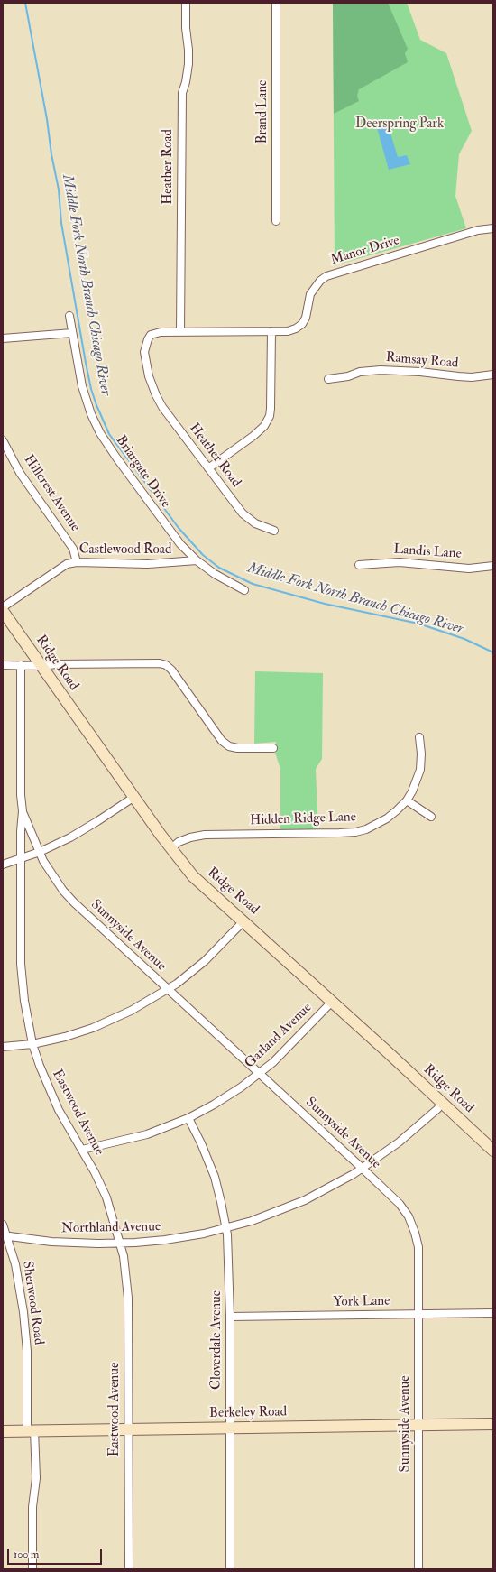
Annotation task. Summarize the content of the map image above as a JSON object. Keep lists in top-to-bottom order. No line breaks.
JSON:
{"streets":{"street":["Brand Lane","Heather Road","Manor Drive","Ramsay Road","Briargate Drive","Hillcrest Avenue","Castlewood Road","Landis Lane","Ridge Road","Hidden Ridge Lane","Sunnyside Avenue","Garland Avenue","Eastwood Avenue","Northland Avenue","York Lane","Sherwood Road","Cloverdale Avenue","Berkeley Road"]},"crossings":[["Heather Road","Manor Drive"],["Briargate Drive","Castlewood Road"],["Hillcrest Avenue","Castlewood Road"],["Ridge Road","Hidden Ridge Lane"],["Ridge Road","Garland Avenue"],["Ridge Road","Northland Avenue"],["Sunnyside Avenue","Garland Avenue"],["Sunnyside Avenue","Eastwood Avenue"],["Sunnyside Avenue","Northland Avenue"],["Sunnyside Avenue","York Lane"],["Sunnyside Avenue","Berkeley Road"],["Garland Avenue","Eastwood Avenue"],["Garland Avenue","Cloverdale Avenue"],["Eastwood Avenue","Northland Avenue"],["Eastwood Avenue","Berkeley Road"],["Northland Avenue","Sherwood Road"],["Northland Avenue","Cloverdale Avenue"],["York Lane","Cloverdale Avenue"],["Sherwood Road","Berkeley Road"],["Cloverdale Avenue","Berkeley Road"]],"water":["Middle Fork North Branch Chicago River"],"parks":["Deerspring Park"],"scale_bar":"100 m"}
